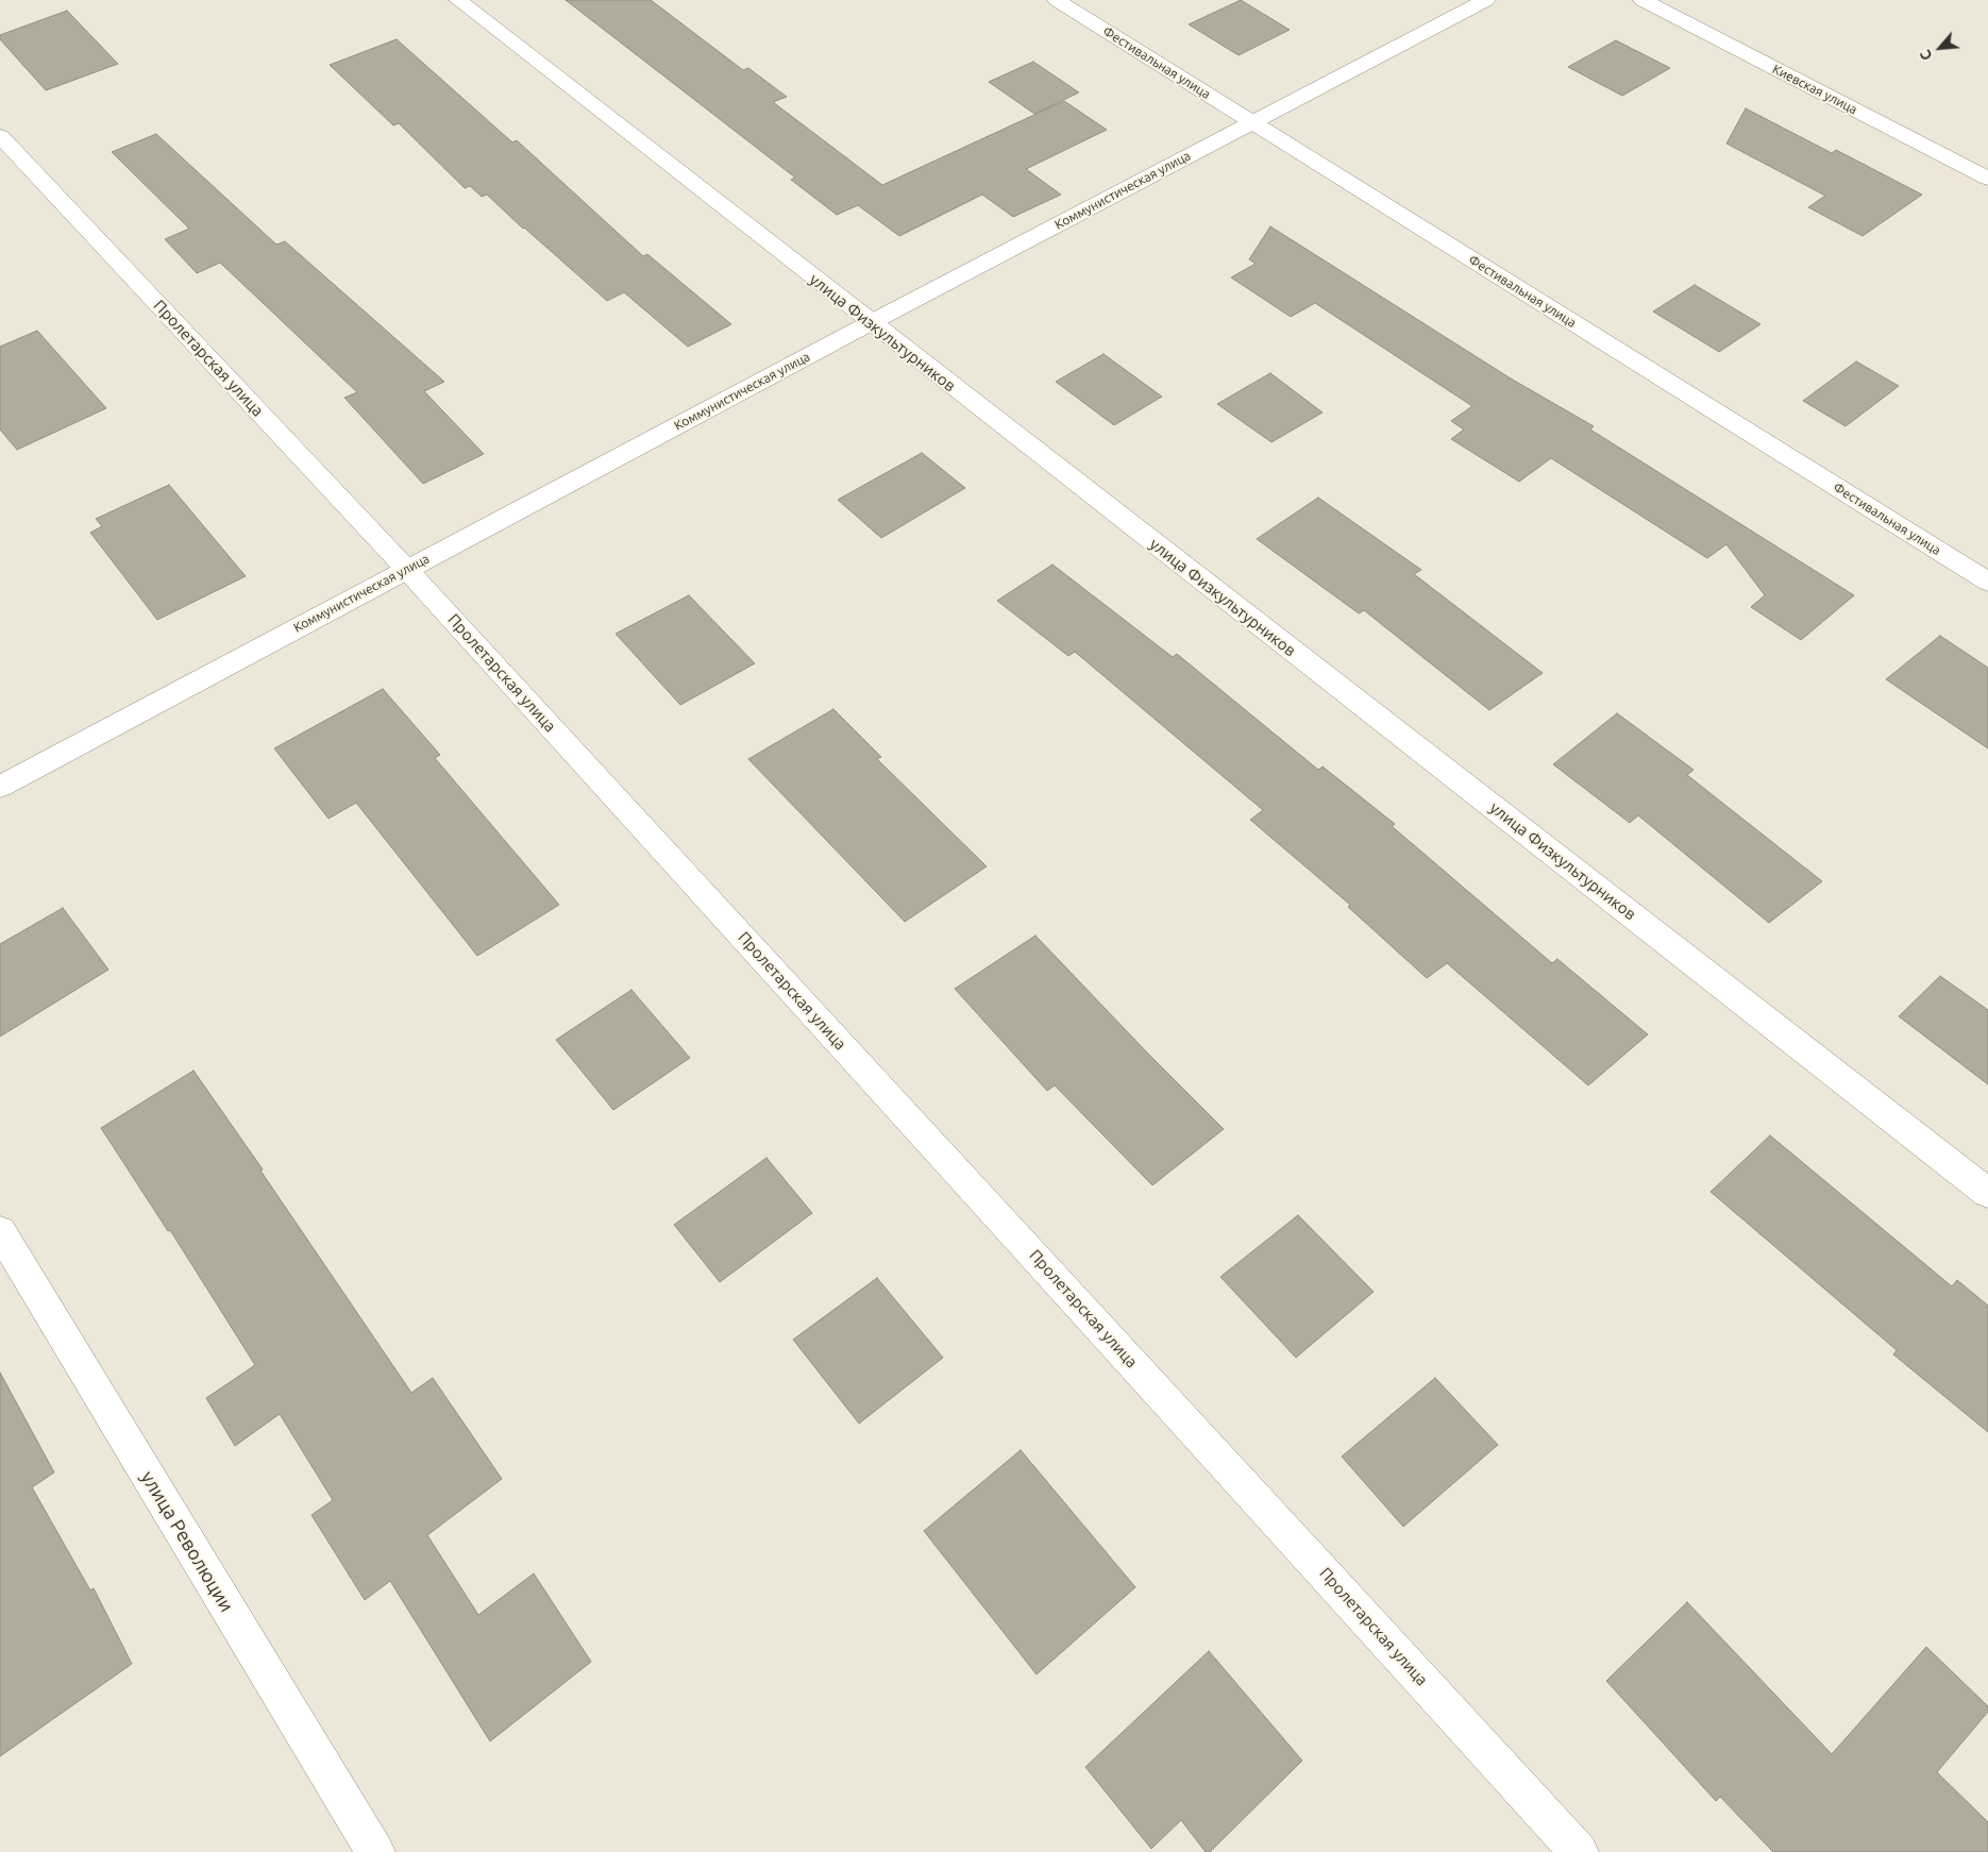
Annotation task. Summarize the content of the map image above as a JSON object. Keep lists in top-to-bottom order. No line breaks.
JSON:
{"streets":{"street":["Фестивальная улица","Киевская улица","Коммунистическая улица","улица Физкультурников","Пролетарская улица","улица Революции"]},"crossings":[["Фестивальная улица","Коммунистическая улица"],["Коммунистическая улица","улица Физкультурников"],["Коммунистическая улица","Пролетарская улица"]],"north":"bottom left"}
